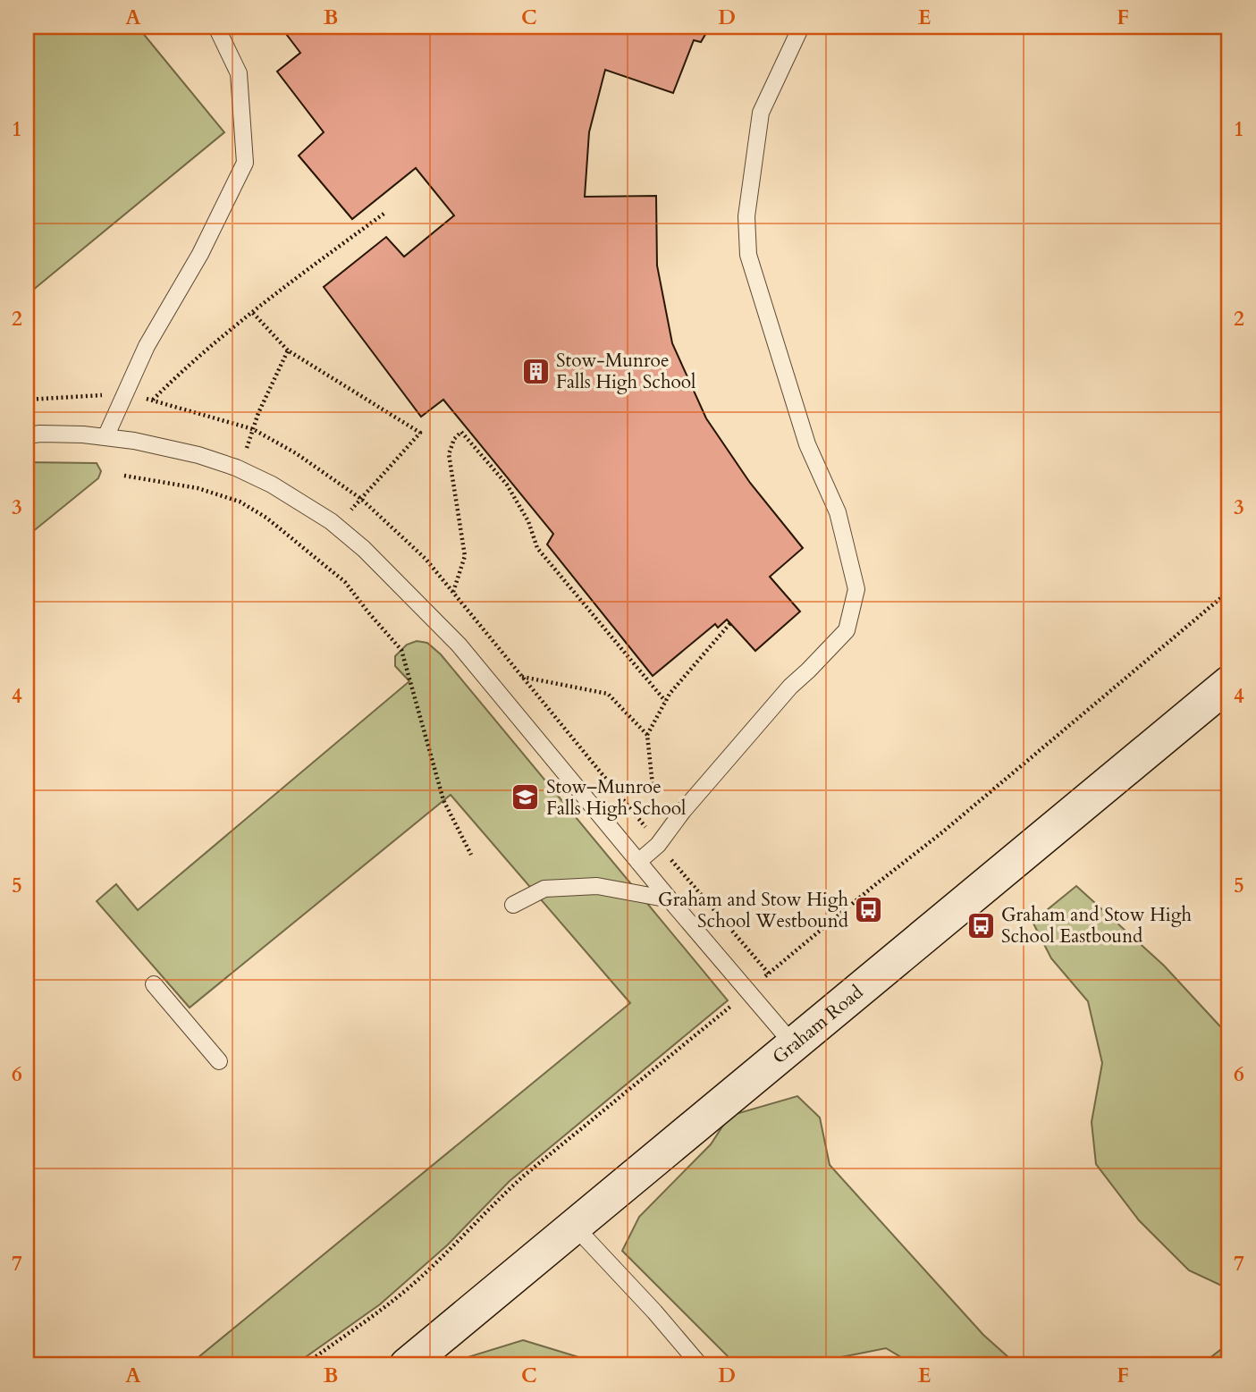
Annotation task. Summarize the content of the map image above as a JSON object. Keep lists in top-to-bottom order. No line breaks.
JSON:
{"streets":{"main road":["Graham Road"]},"places":{"building":["Stow-Munroe Falls High School"],"school or university":["Stow–Munroe Falls High School"],"bus stop":["Graham and Stow High School Westbound","Graham and Stow High School Eastbound"]},"grid":{"columns":["A","B","C","D","E","F"],"rows":["1","2","3","4","5","6","7"]}}
